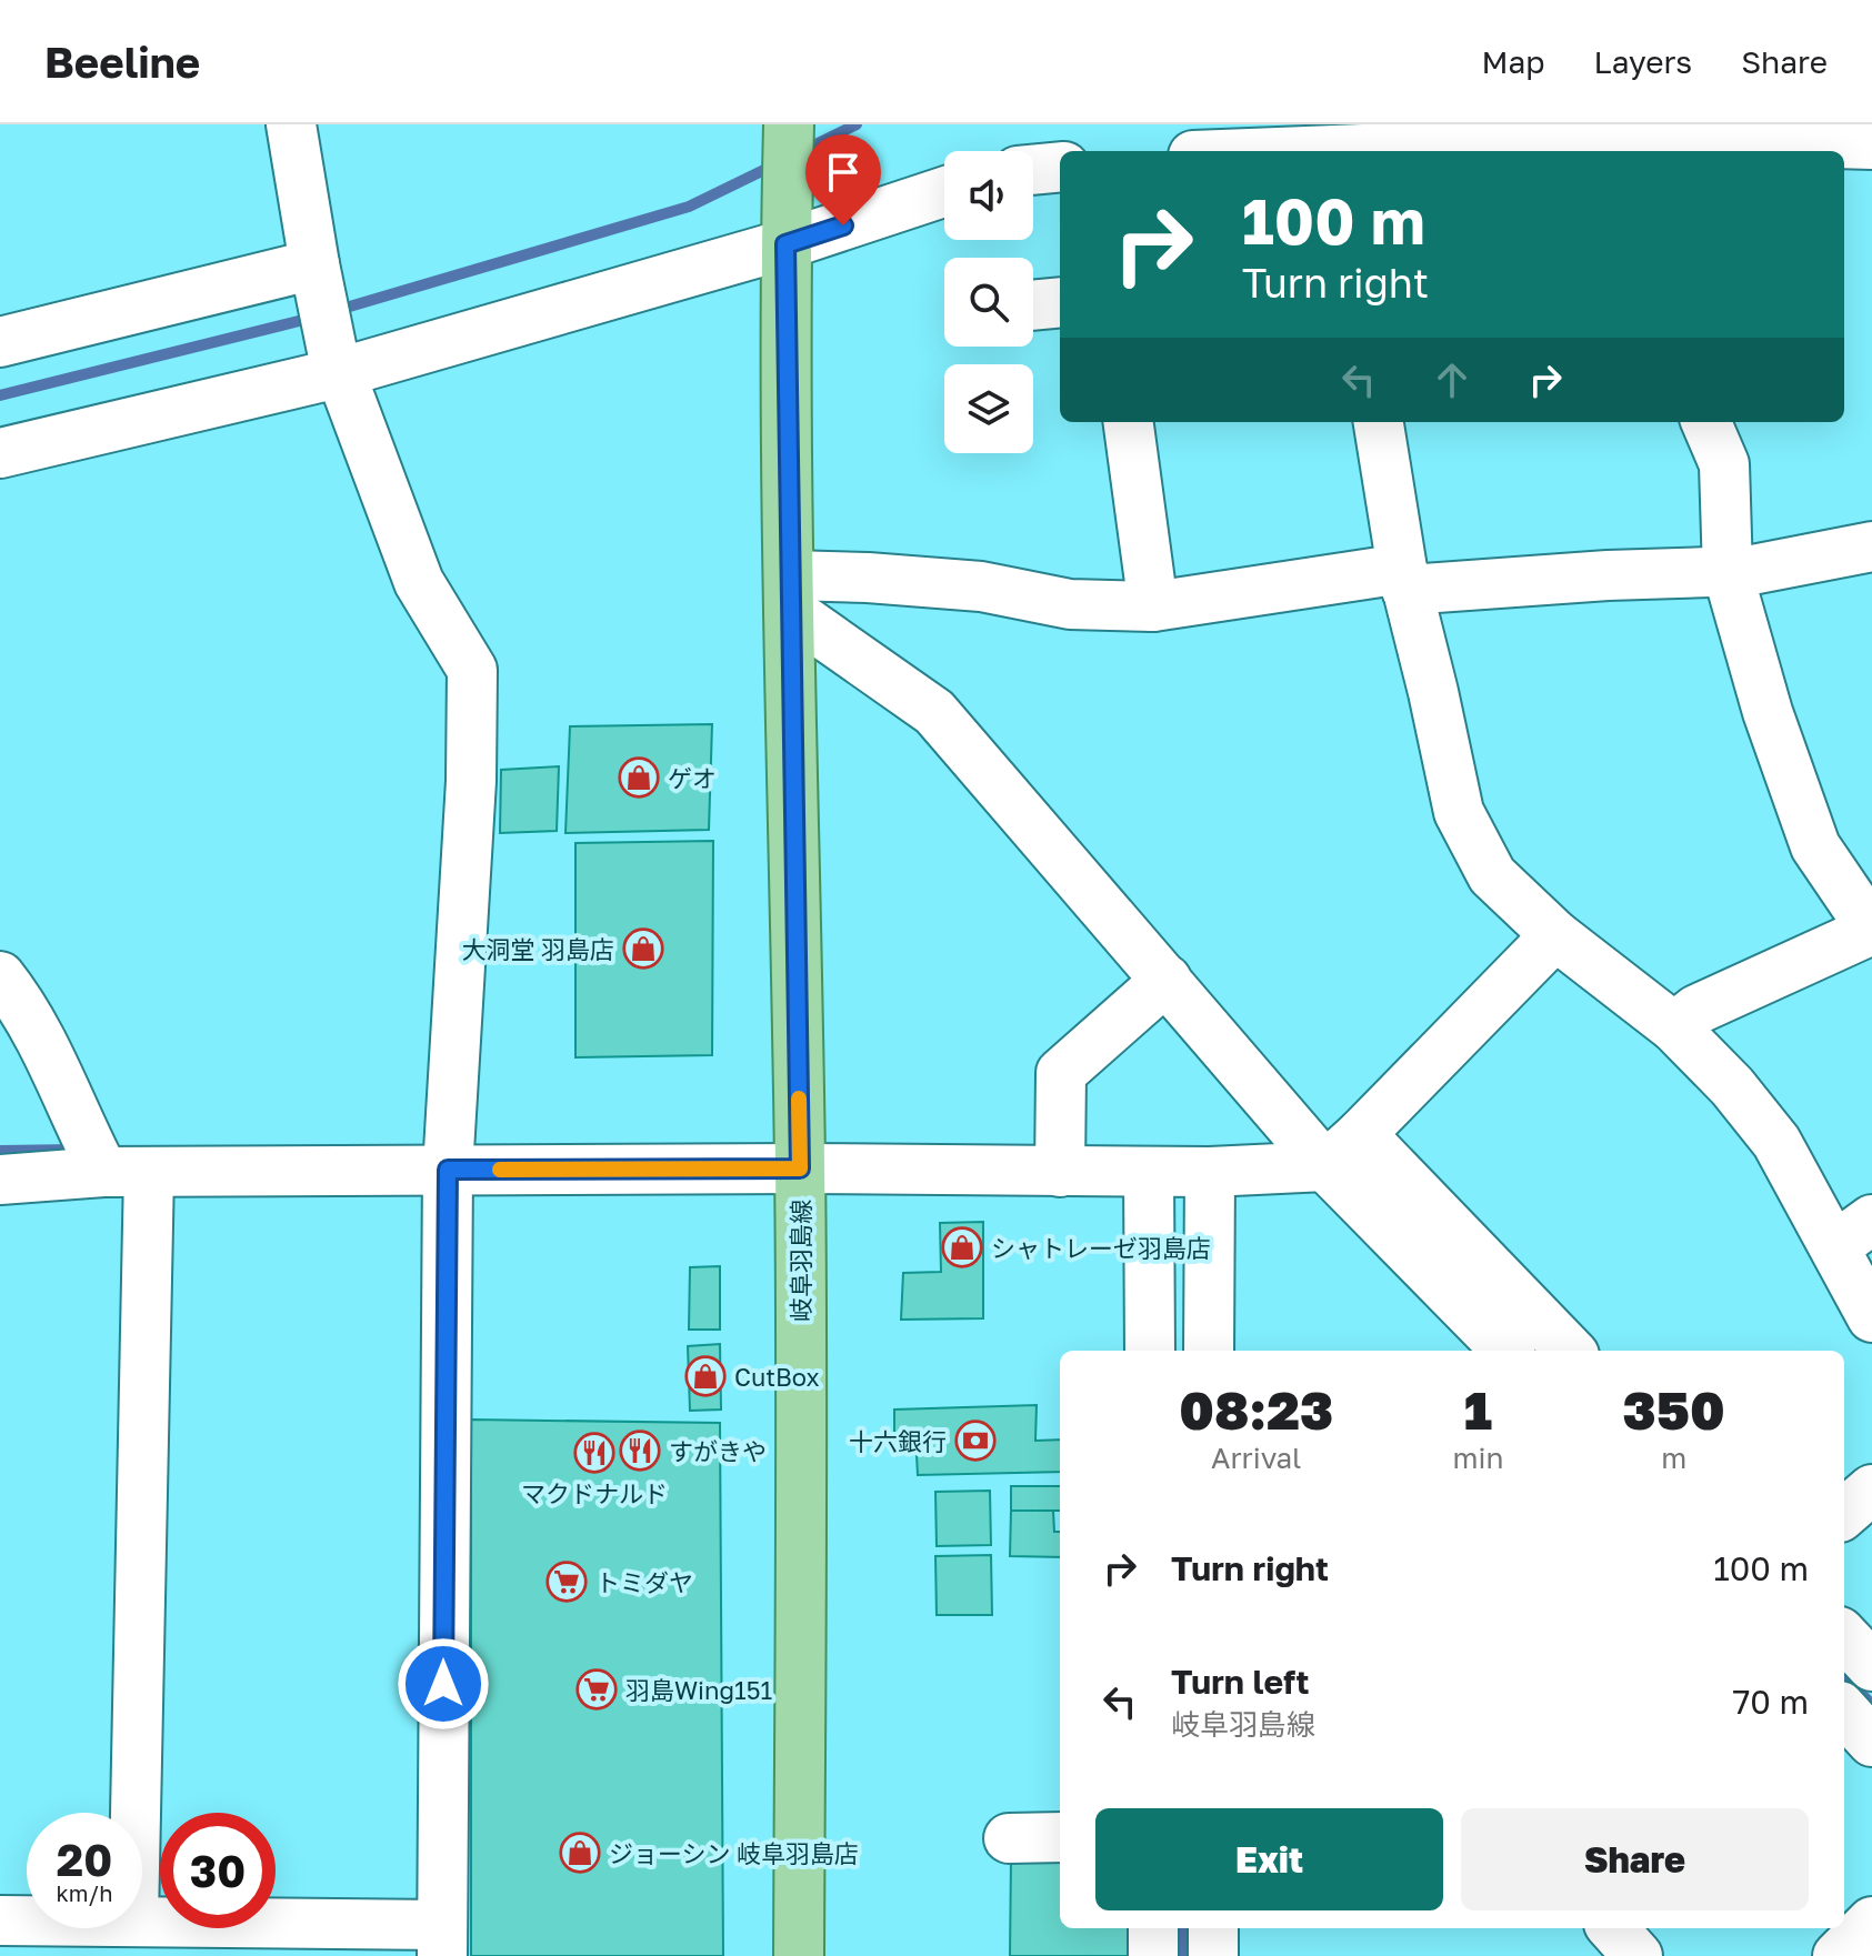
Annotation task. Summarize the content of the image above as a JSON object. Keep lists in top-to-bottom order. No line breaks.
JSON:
{"streets":{"main road":["岐阜羽島線"]},"places":{"shop":["ゲオ","大洞堂 羽島店","シャトレーゼ羽島店","CutBox","ジョーシン 岐阜羽島店"],"bank":["十六銀行"],"restaurant":["すがきや","マクドナルド"],"supermarket":["トミダヤ","羽島Wing151"]},"page":{"header":"Beeline","nav":["Map","Layers","Share"],"turn":["100 m","Turn right"],"eta":["08:23","Arrival","1","min","350","m"],"list":[{"name":"Turn right","value":"100 m"},{"name":"Turn left","note":"岐阜羽島線","value":"70 m"}],"buttons":["Exit","Share"],"speed":"20 km/h","limit":"30"}}
